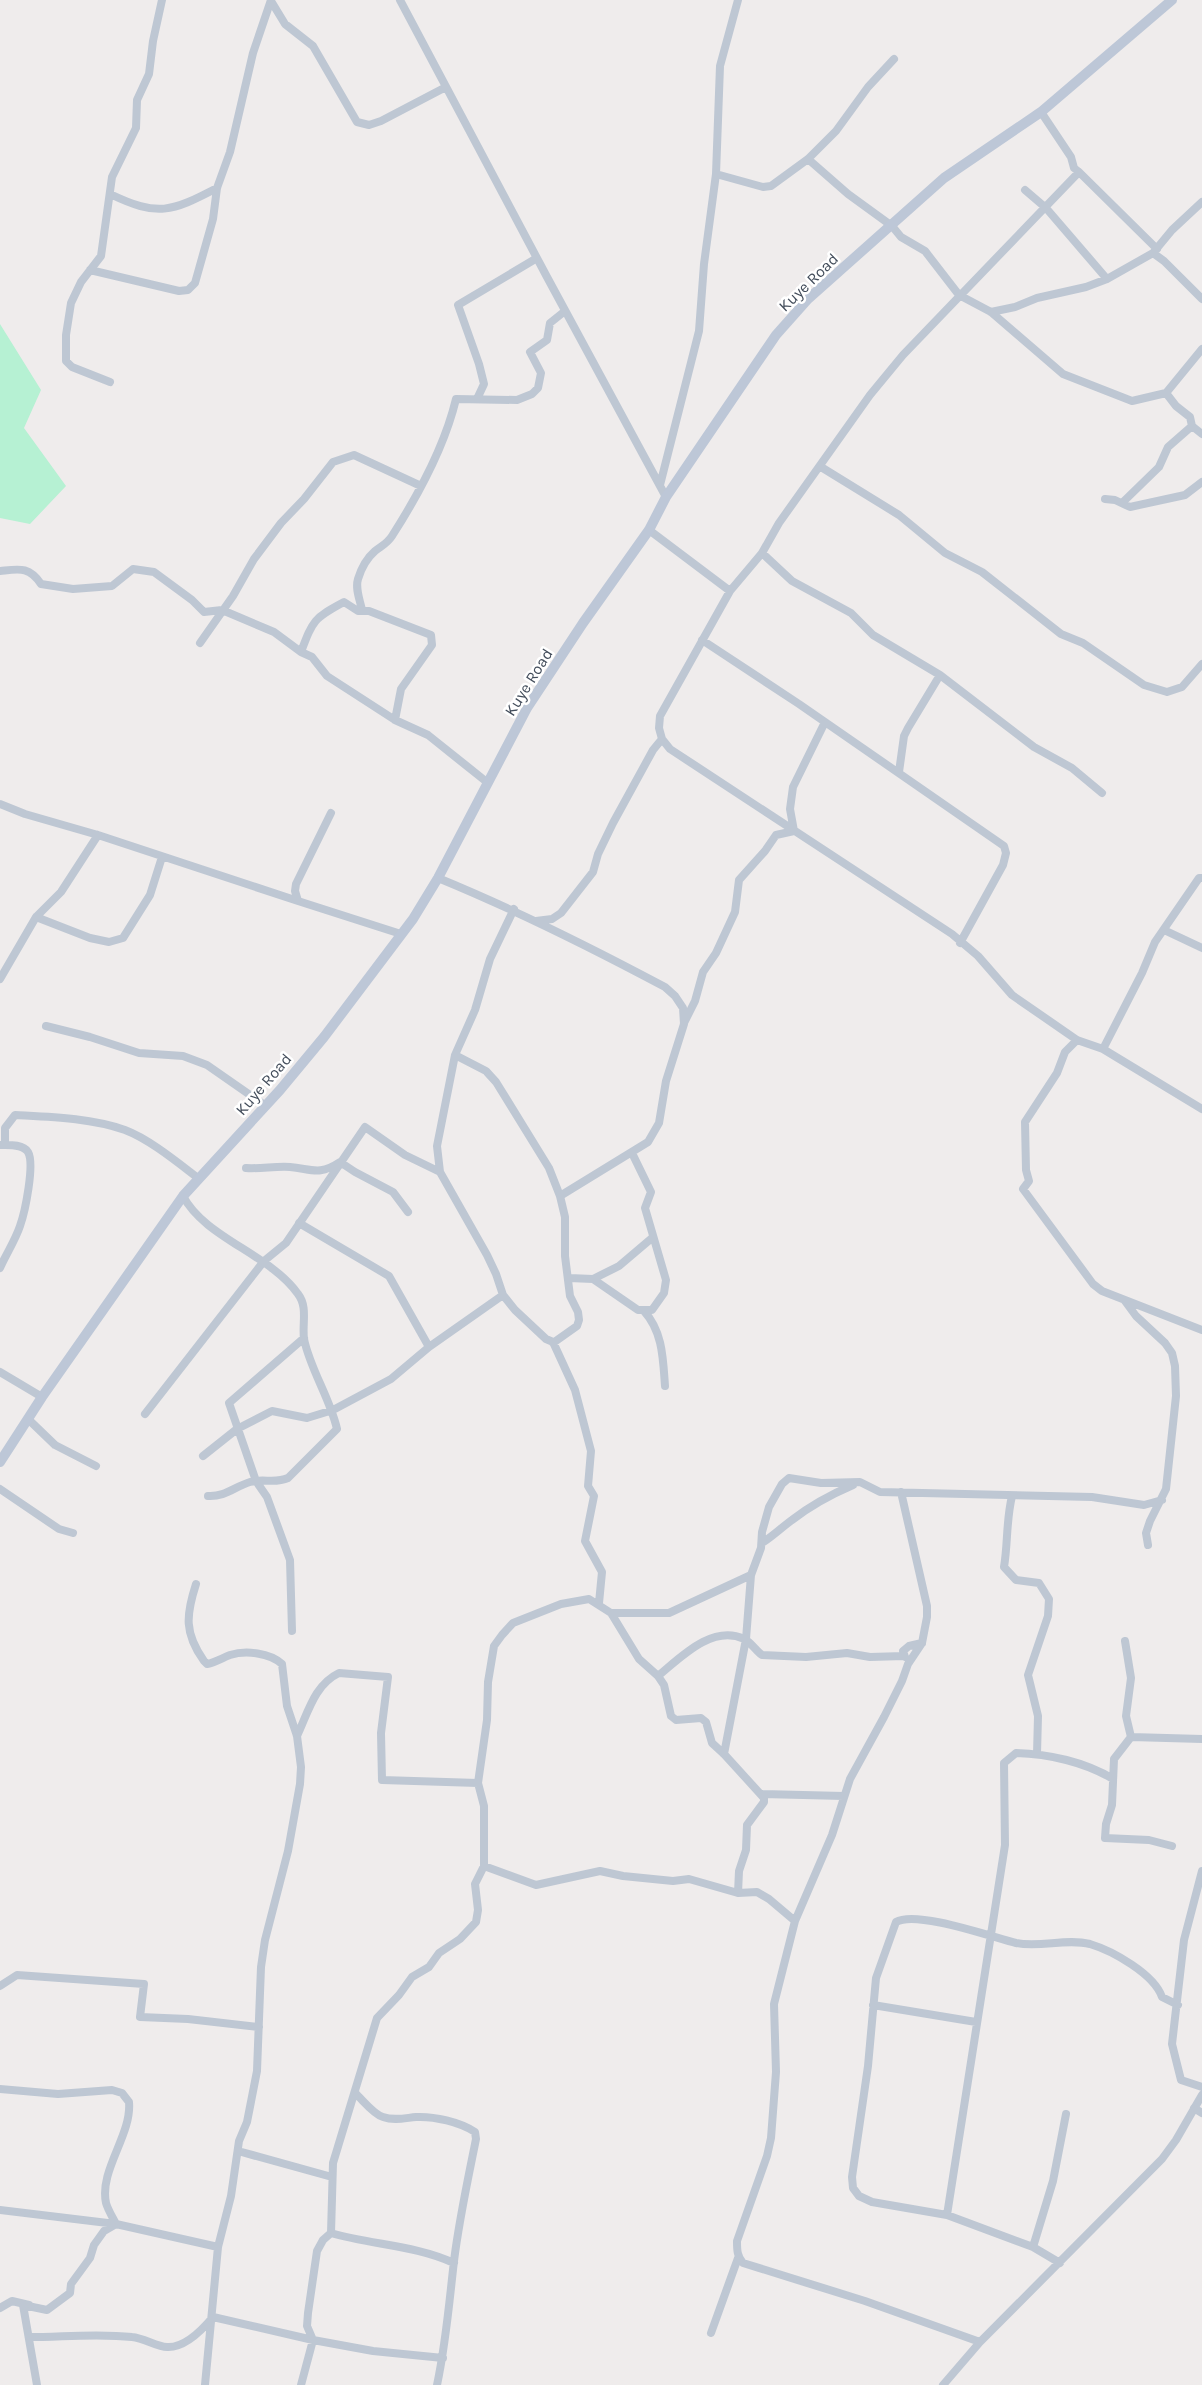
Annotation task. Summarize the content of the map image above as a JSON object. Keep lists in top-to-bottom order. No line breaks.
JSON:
{"streets":{"street":["Kuye Road"]}}
